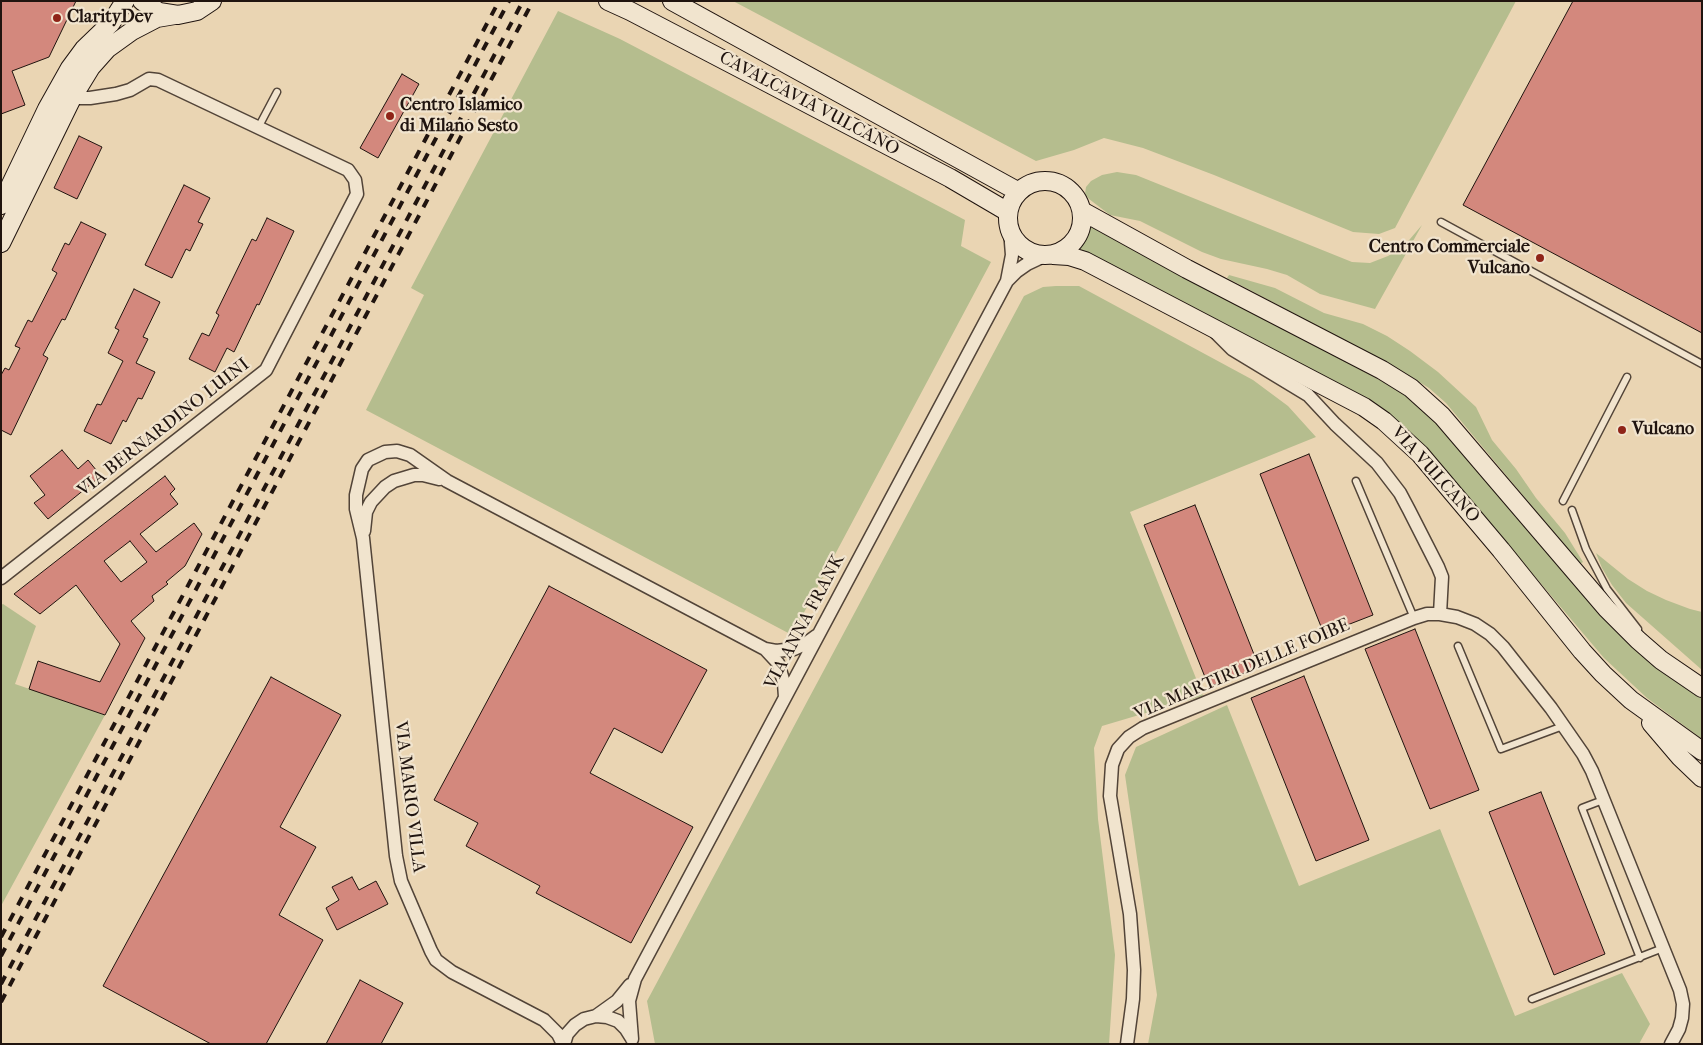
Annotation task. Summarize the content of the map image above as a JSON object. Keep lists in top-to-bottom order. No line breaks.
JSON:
{"streets":{"main road":["CAVALCAVIA VULCANO","VIA VULCANO"],"street":["VIA BERNARDINO LUINI","VIA ANNA FRANK","VIA MARTIRI DELLE FOIBE","VIA MARIO VILLA"]},"crossings":[["CAVALCAVIA VULCANO","VIA VULCANO"],["CAVALCAVIA VULCANO","VIA ANNA FRANK"],["VIA VULCANO","VIA ANNA FRANK"],["VIA ANNA FRANK","VIA MARIO VILLA"]],"places":["ClarityDev","Centro Islamico di Milano Sesto","Centro Commerciale Vulcano","Vulcano"]}
